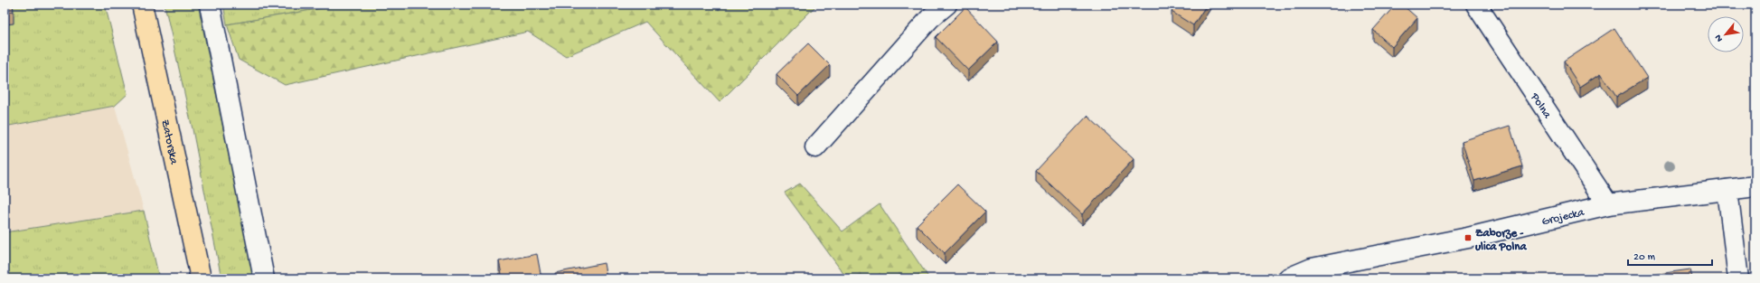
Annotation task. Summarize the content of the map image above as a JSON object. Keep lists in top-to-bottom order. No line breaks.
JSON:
{"streets":{"main road":["Zatorska"],"street":["Polna","Grojecka"]},"crossings":[["Polna","Grojecka"]],"places":{"transit":["Zaborze - ulica Polna"]},"scale_bar":"20 m","north":"bottom left"}
